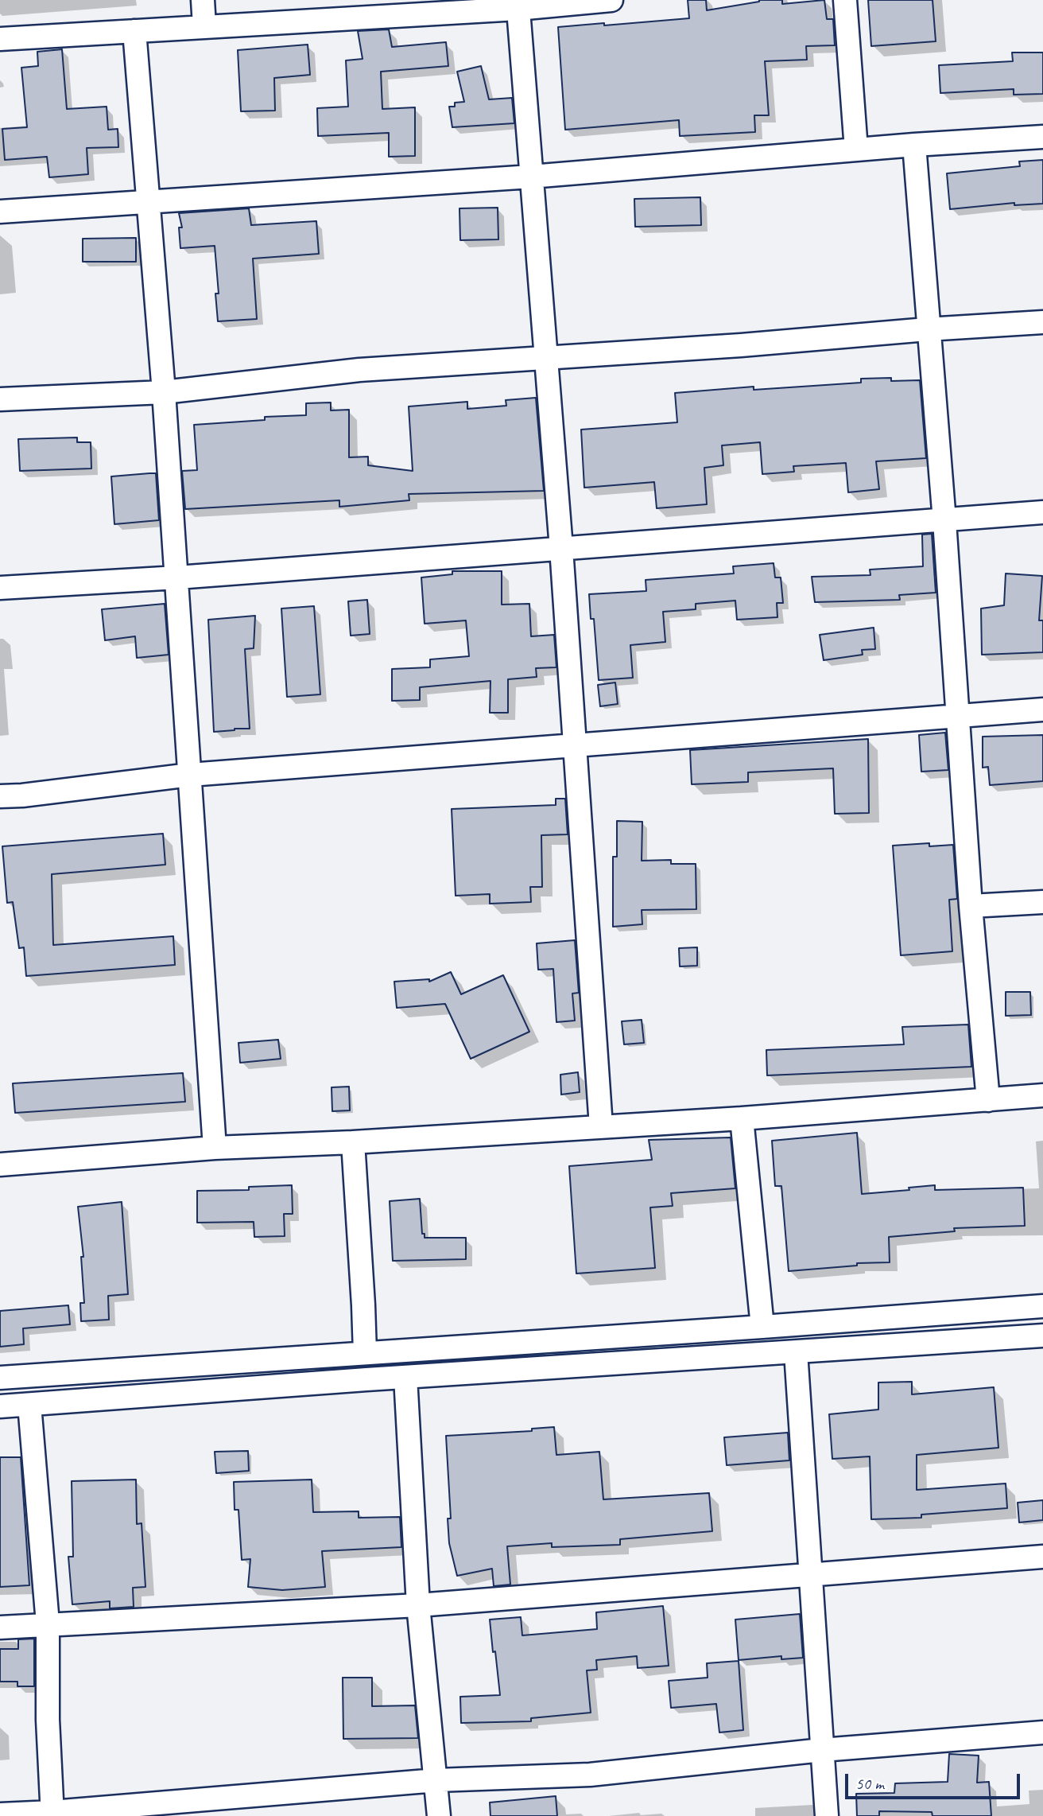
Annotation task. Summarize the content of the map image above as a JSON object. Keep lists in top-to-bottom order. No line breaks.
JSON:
{"scale_bar":"50 m"}
